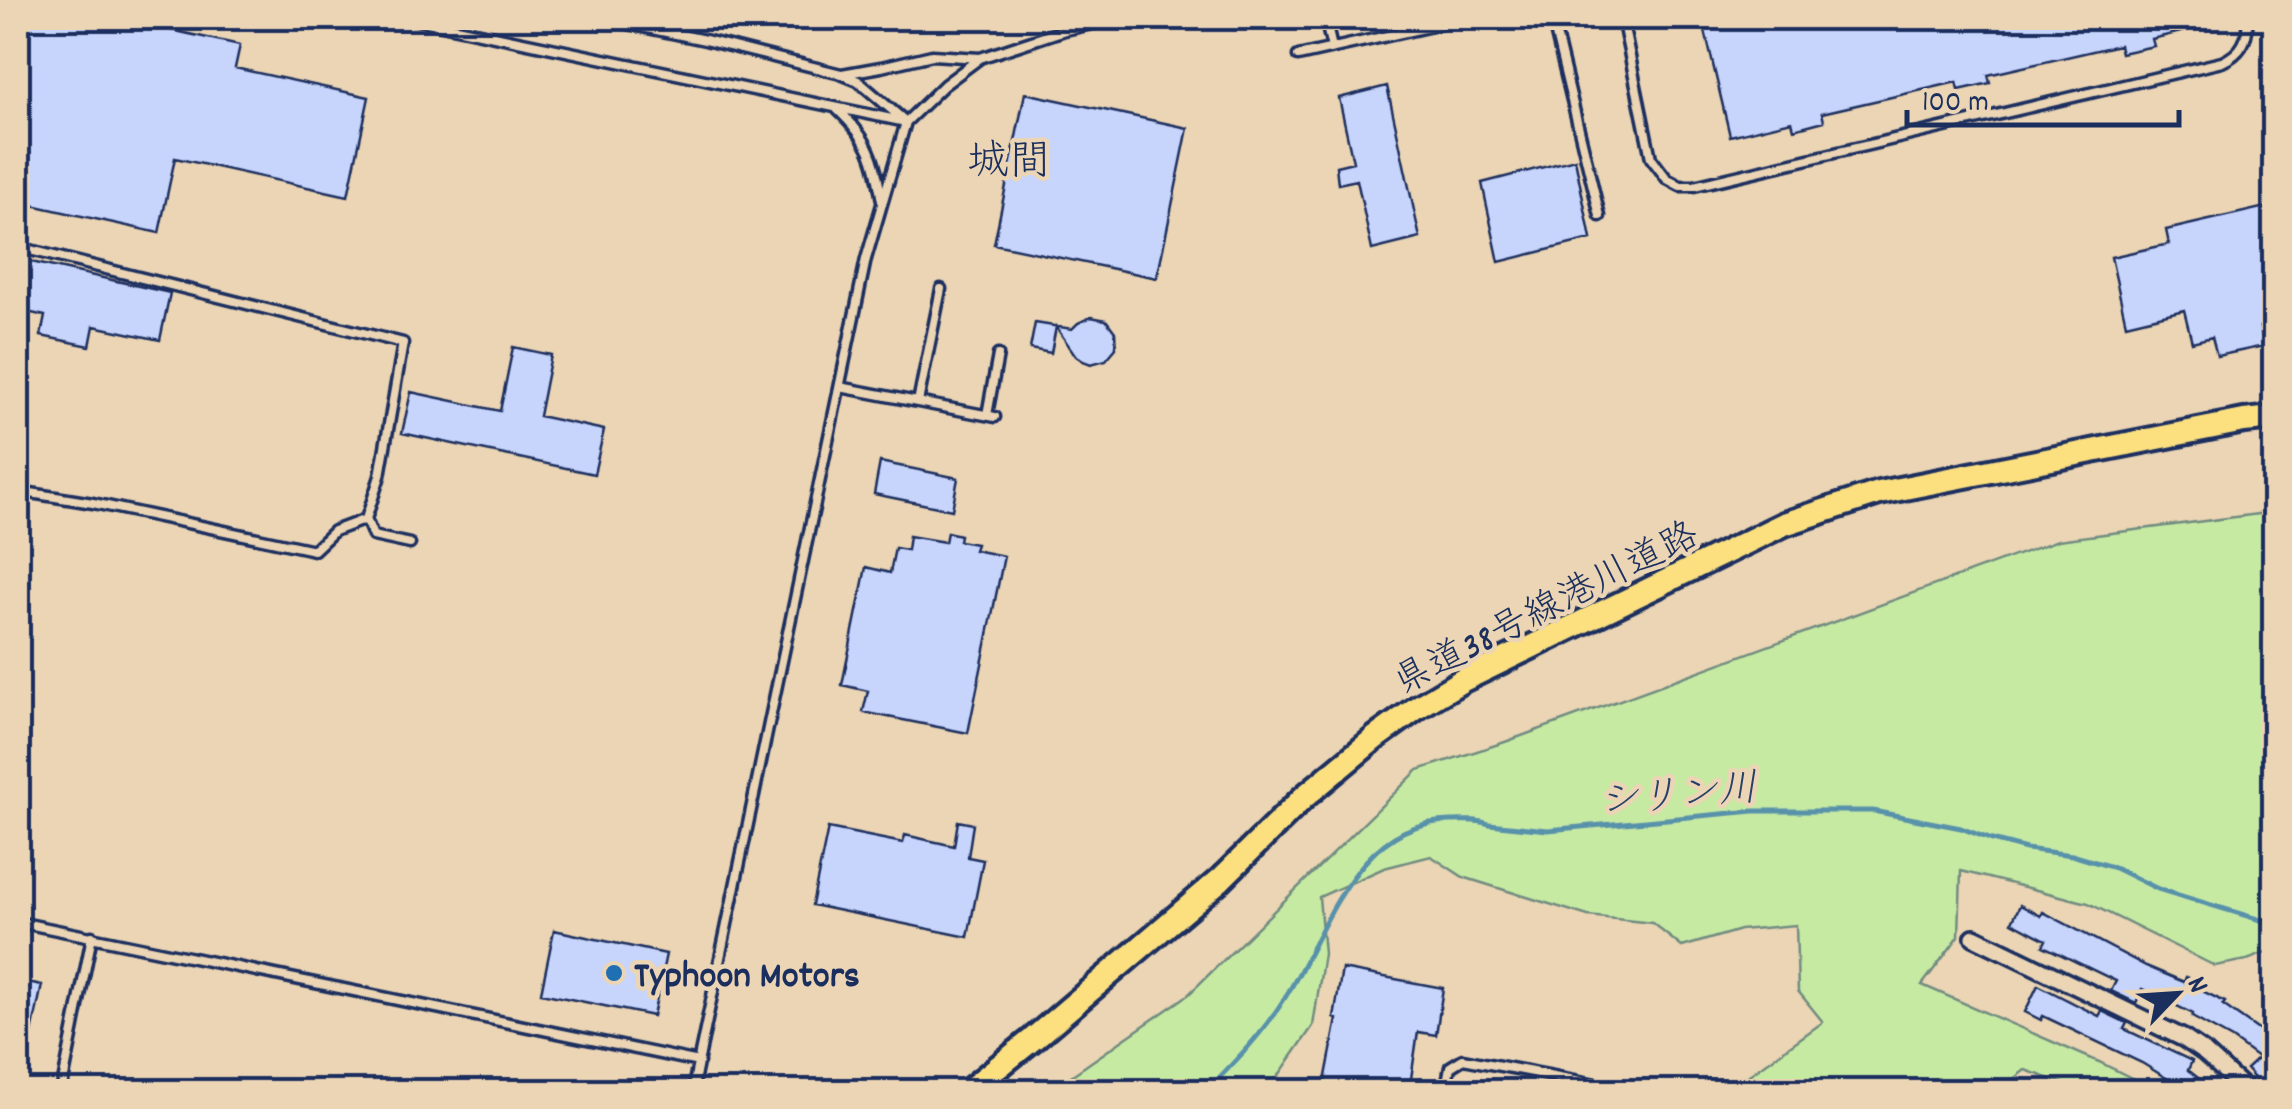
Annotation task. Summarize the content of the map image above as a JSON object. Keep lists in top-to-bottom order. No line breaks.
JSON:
{"streets":{"main road":["県道38号線港川道路"]},"districts":["城間"],"water":["シリン川"],"places":["Typhoon Motors"],"scale_bar":"100 m","north":"top right"}
